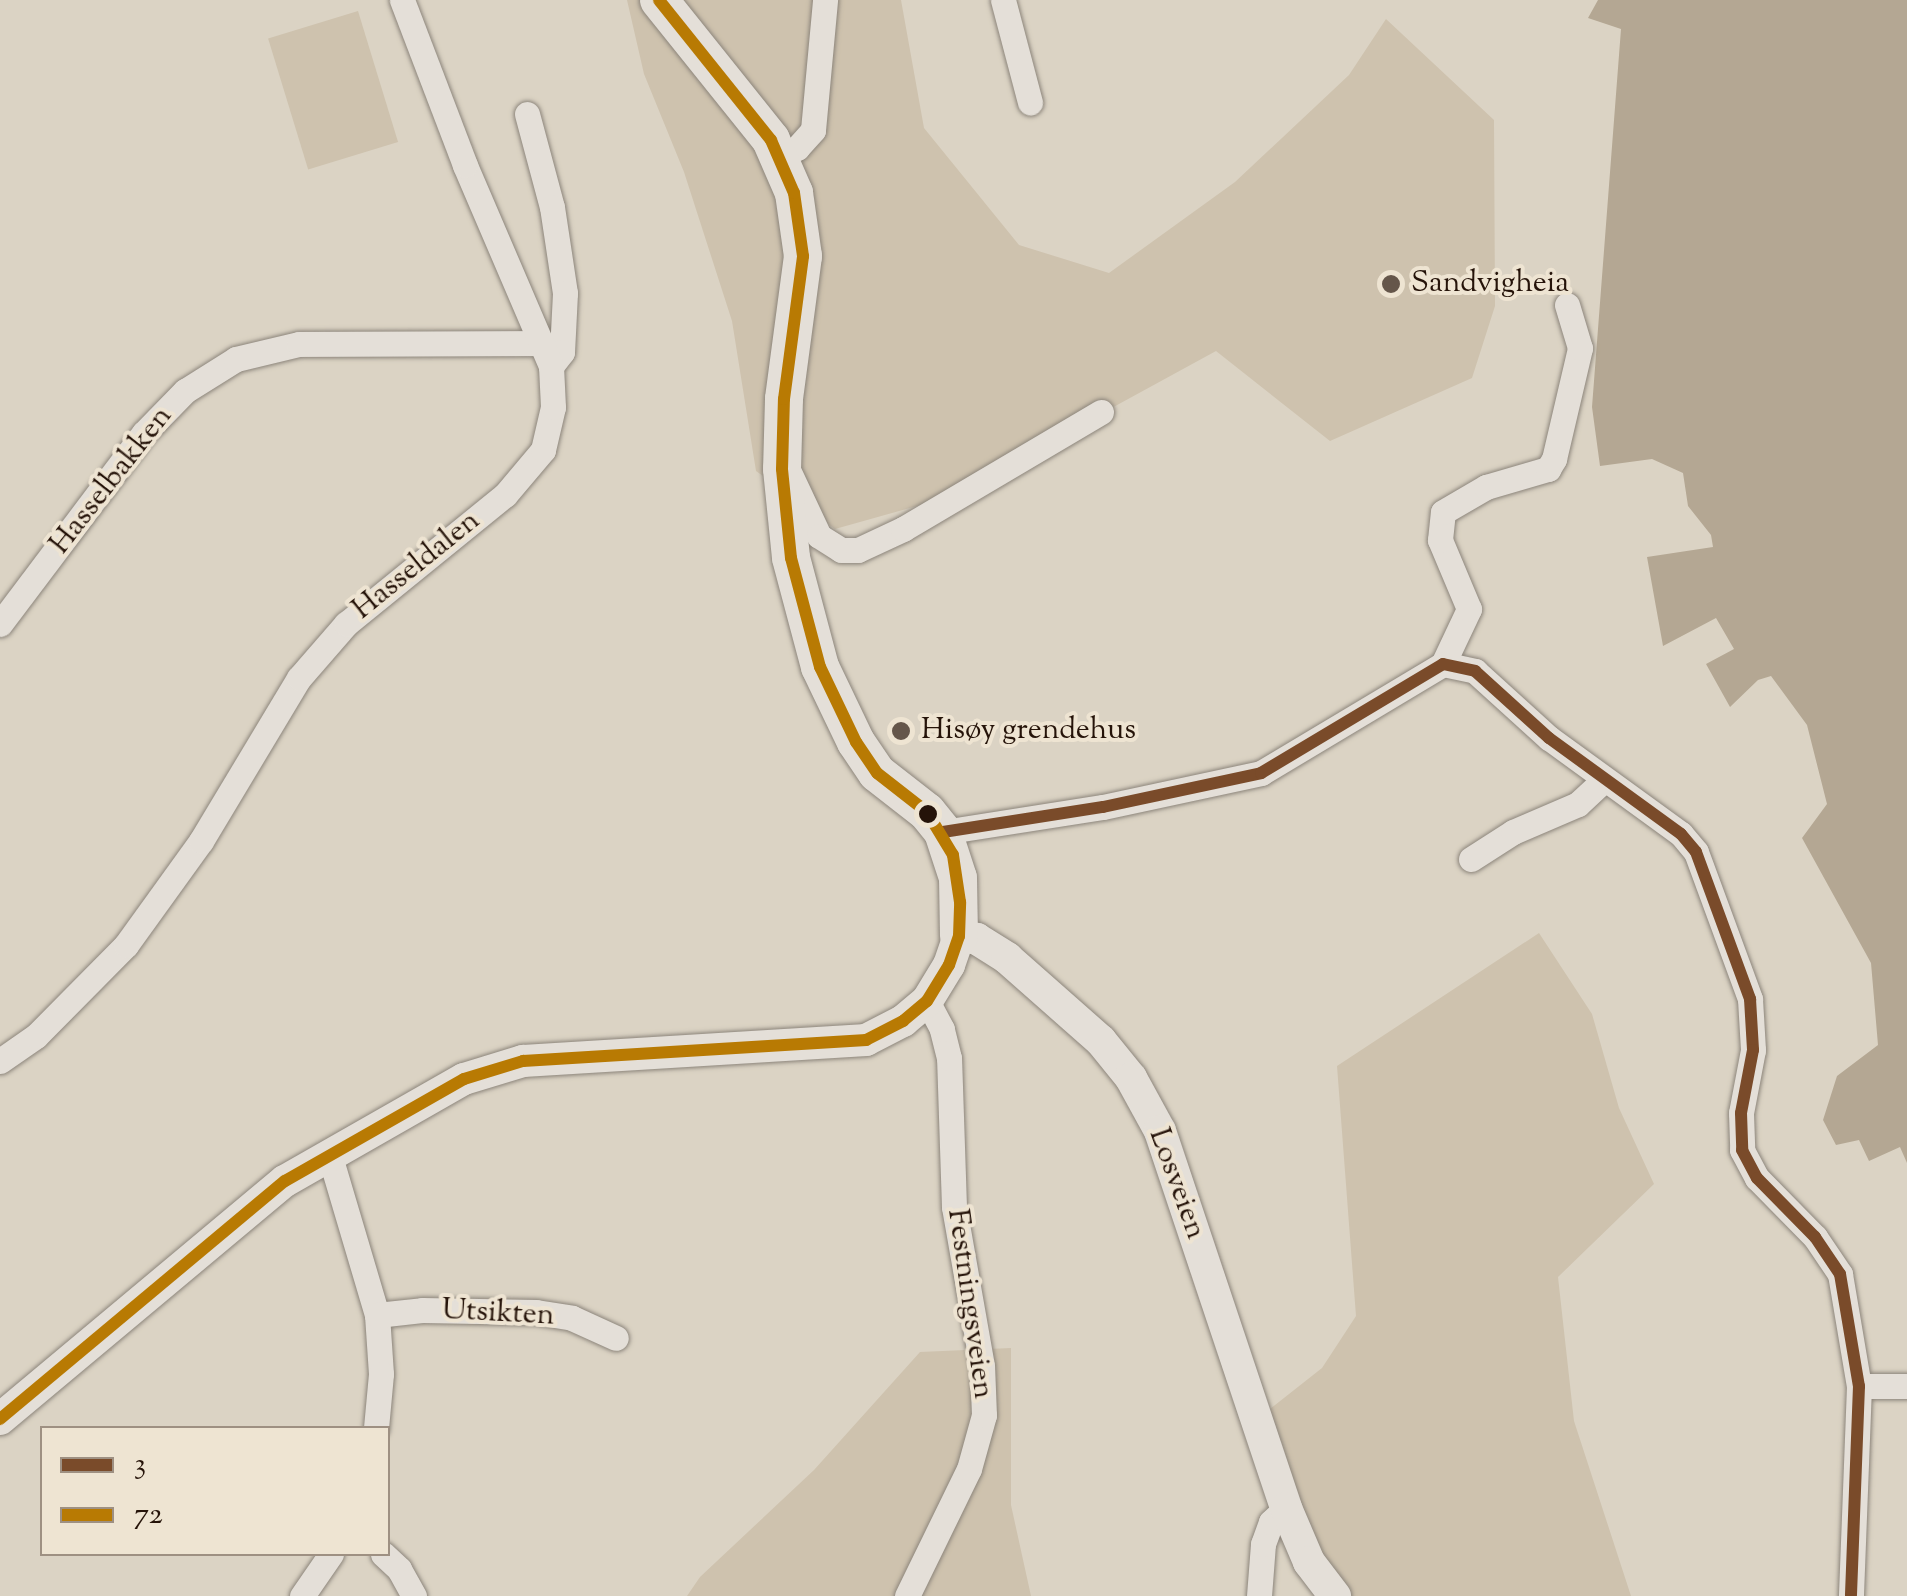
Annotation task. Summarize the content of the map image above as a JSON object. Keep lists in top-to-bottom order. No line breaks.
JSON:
{"streets":{"street":["Hasselbakken","Hasseldalen","Losveien","Festningsveien","Utsikten"]},"crossings":[["Hasselbakken","Hasseldalen"]],"places":["Sandvigheia","Hisøy grendehus"],"lines":["transit line 72","transit line 3"],"legend":["3","72"]}
